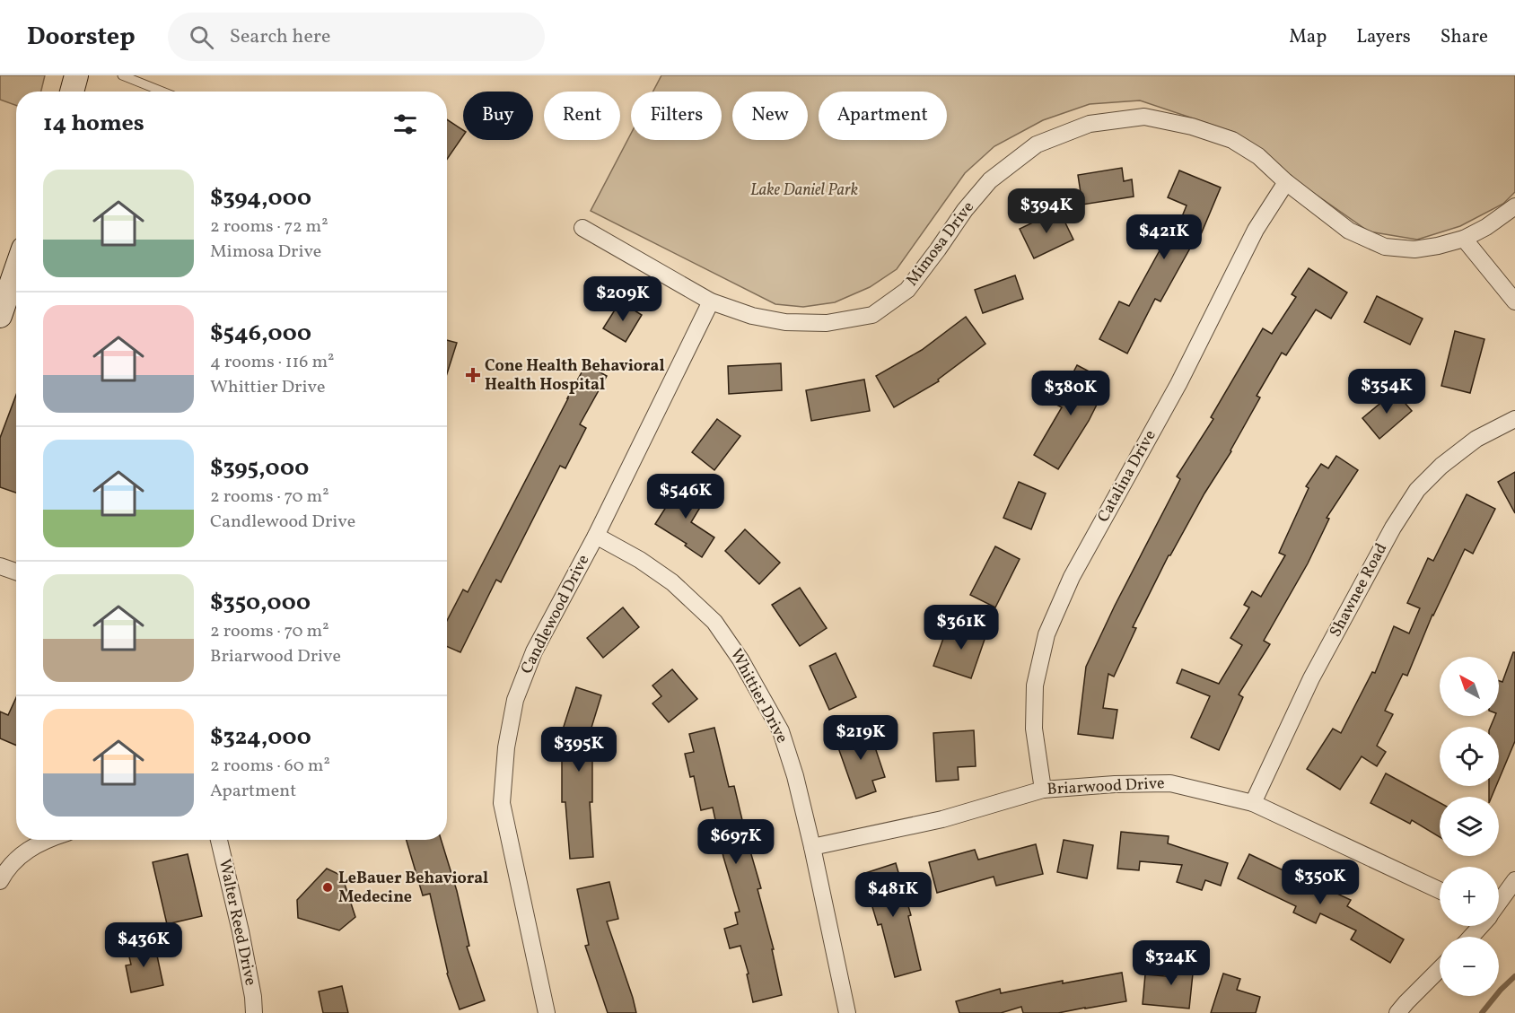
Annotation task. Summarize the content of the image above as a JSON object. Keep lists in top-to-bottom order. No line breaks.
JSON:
{"streets":{"street":["Mimosa Drive","Catalina Drive","Shawnee Road","Candlewood Drive","Whittier Drive","Briarwood Drive","Walter Reed Drive"]},"crossings":[["Mimosa Drive","Catalina Drive"],["Mimosa Drive","Candlewood Drive"],["Catalina Drive","Briarwood Drive"],["Shawnee Road","Briarwood Drive"],["Candlewood Drive","Whittier Drive"],["Whittier Drive","Briarwood Drive"]],"parks":["Lake Daniel Park"],"places":{"health":["Cone Health Behavioral Health Hospital"],"other":["LeBauer Behavioral Medecine"]},"north":"top left","page":{"header":"Doorstep","search":"Search here","nav":["Map","Layers","Share"],"chip":["Buy","Rent","Filters","New","Apartment"],"heading":"14 homes","list":[{"name":"$394,000","note":"2 rooms · 72 m² · Mimosa Drive"},{"name":"$546,000","note":"4 rooms · 116 m² · Whittier Drive"},{"name":"$395,000","note":"2 rooms · 70 m² · Candlewood Drive"},{"name":"$350,000","note":"2 rooms · 70 m² · Briarwood Drive"},{"name":"$324,000","note":"2 rooms · 60 m² · Apartment"}],"price":["$394K","$421K","$209K","$354K","$380K","$546K","$361K","$219K","$395K","$697K","$350K","$481K","$436K","$324K"],"map_buttons":["+","−"]}}
